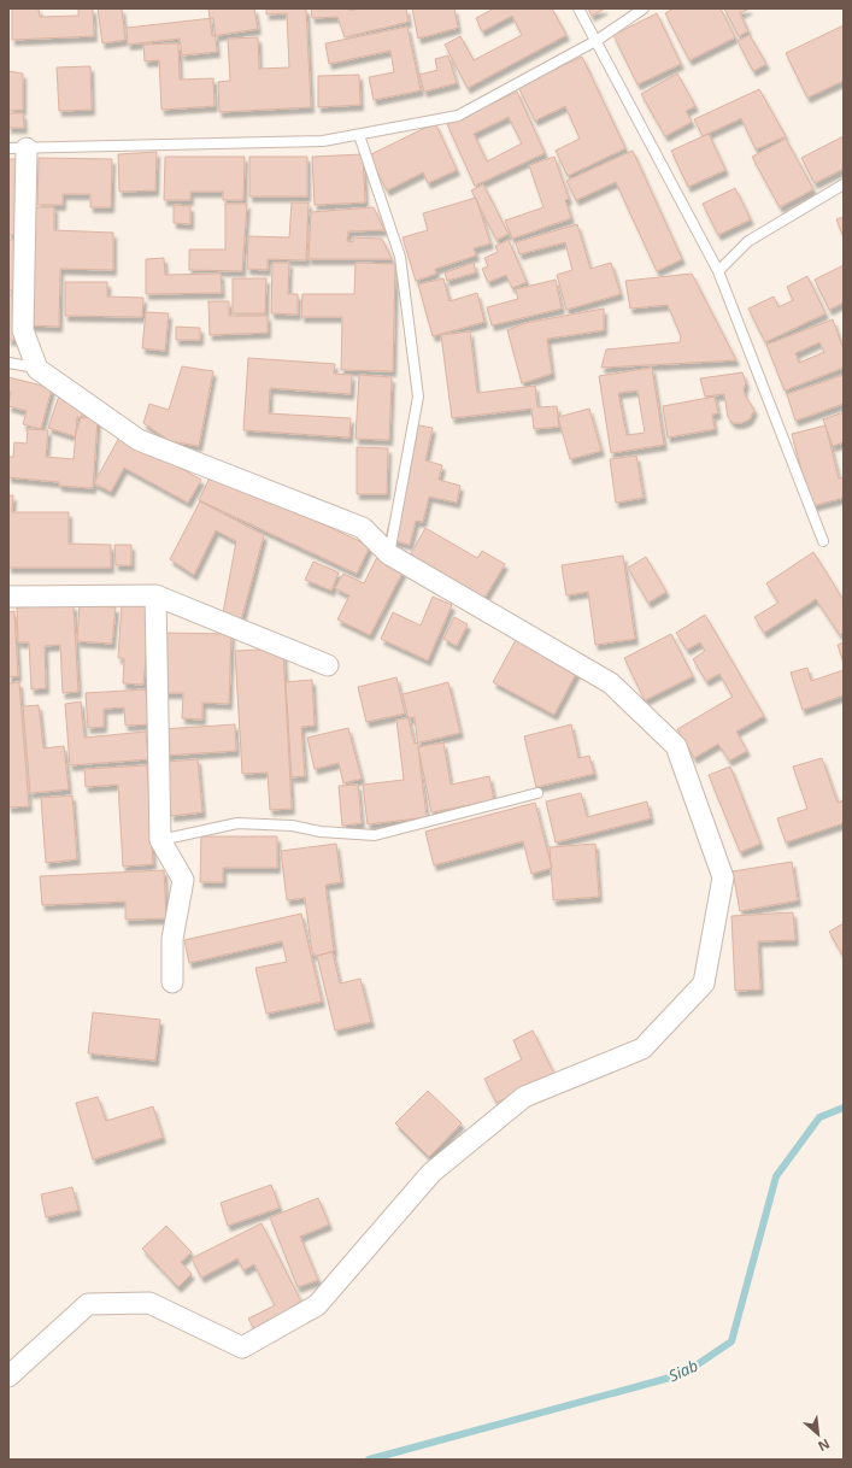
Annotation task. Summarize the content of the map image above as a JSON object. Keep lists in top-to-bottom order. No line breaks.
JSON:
{"water":["Siab"],"north":"bottom right"}
